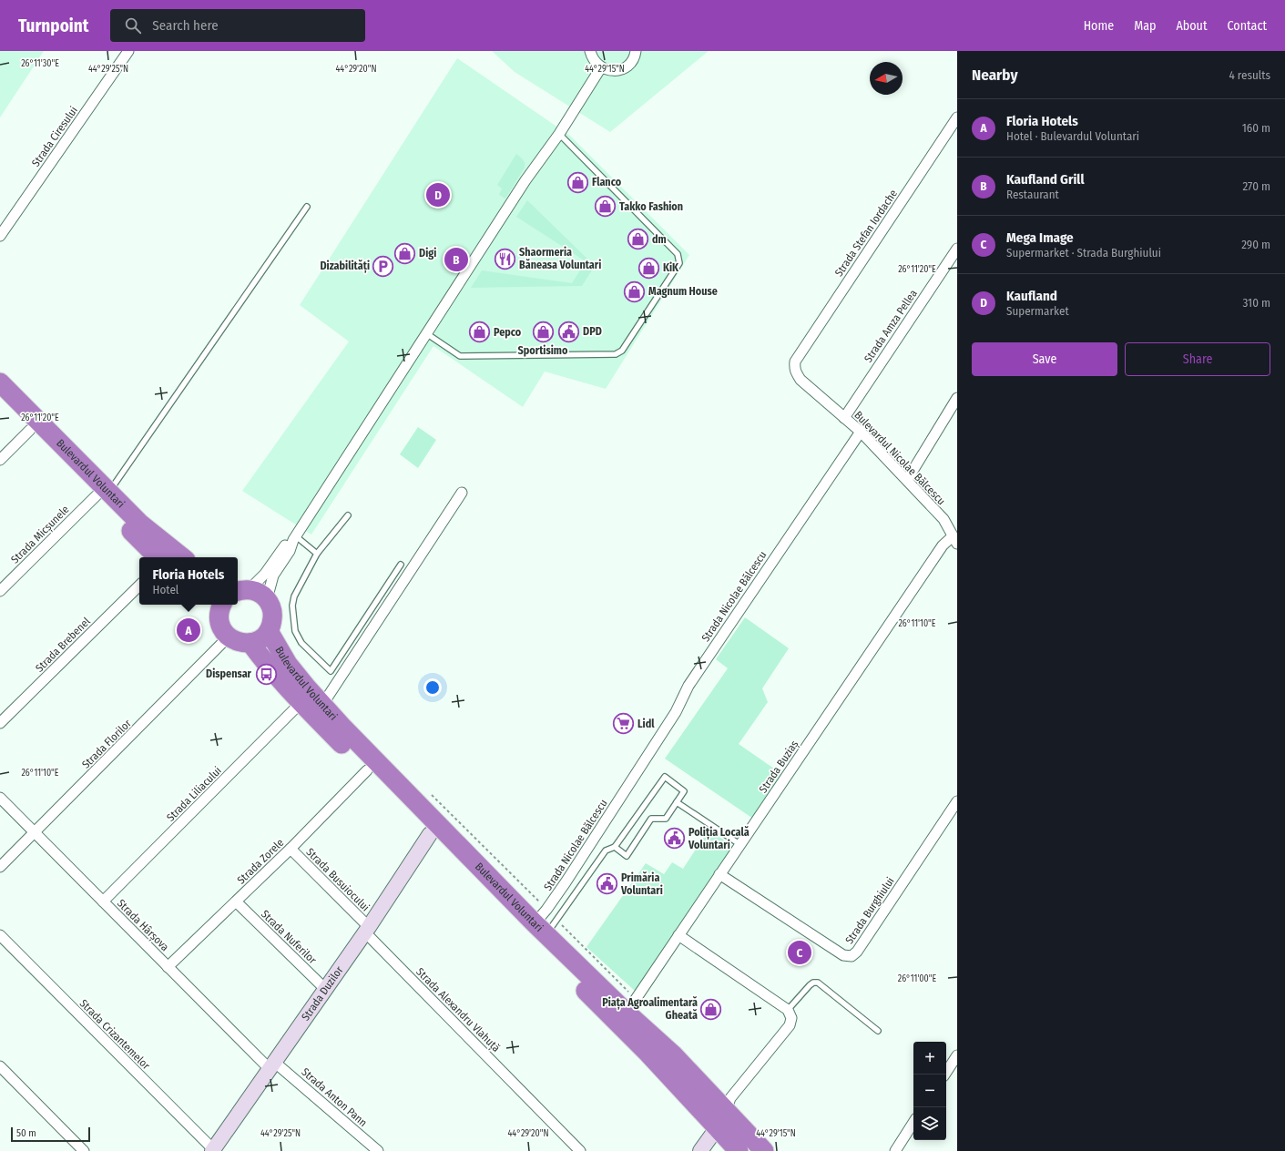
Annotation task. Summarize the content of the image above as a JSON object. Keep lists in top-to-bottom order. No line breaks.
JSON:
{"streets":{"highway":["Bulevardul Voluntari"],"street":["Strada Ciresului","Strada Stefan Iordache","Strada Amza Pellea","Bulevardul Nicolae Bălcescu","Strada Micșunele","Strada Nicolae Bălcescu","Strada Brebenel","Strada Florilor","Strada Buziaș","Strada Liliacului","Strada Zorele","Strada Busuiocului","Strada Burghiului","Strada Hârșova","Strada Nuferilor","Strada Duzilor","Strada Alexandru Vlahuță","Strada Crizantemelor","Strada Anton Pann"]},"crossings":[["Strada Stefan Iordache","Bulevardul Nicolae Bălcescu"],["Strada Amza Pellea","Bulevardul Nicolae Bălcescu"],["Bulevardul Nicolae Bălcescu","Strada Nicolae Bălcescu"],["Bulevardul Nicolae Bălcescu","Strada Buziaș"],["Bulevardul Voluntari","Strada Micșunele"],["Bulevardul Voluntari","Strada Nicolae Bălcescu"],["Bulevardul Voluntari","Strada Buziaș"],["Bulevardul Voluntari","Strada Liliacului"],["Bulevardul Voluntari","Strada Zorele"],["Bulevardul Voluntari","Strada Duzilor"],["Strada Florilor","Strada Hârșova"],["Strada Buziaș","Strada Burghiului"],["Strada Liliacului","Strada Hârșova"],["Strada Zorele","Strada Busuiocului"],["Strada Zorele","Strada Hârșova"],["Strada Zorele","Strada Nuferilor"],["Strada Busuiocului","Strada Duzilor"],["Strada Busuiocului","Strada Alexandru Vlahuță"],["Strada Hârșova","Strada Duzilor"],["Strada Hârșova","Strada Anton Pann"],["Strada Nuferilor","Strada Duzilor"],["Strada Duzilor","Strada Alexandru Vlahuță"],["Strada Duzilor","Strada Crizantemelor"],["Strada Duzilor","Strada Anton Pann"]],"places":{"shop":["Flanco","Takko Fashion","dm","Digi","KiK","Magnum House","Sportisimo","Pepco","Piața Agroalimentară Gheată"],"restaurant":["Shaormeria Băneasa Voluntari"],"parking":["Dizabilități"],"public building":["DPD","Poliția Locală Voluntari","Primăria Voluntari"],"bus stop":["Dispensar"],"supermarket":["Lidl"]},"scale_bar":"50 m","north":"left","page":{"header":"Turnpoint","search":"Search here","nav":["Home","Map","About","Contact"],"heading":["Nearby","4 results"],"list":[{"mark":"A","name":"Floria Hotels","note":"Hotel · Bulevardul Voluntari","value":"160 m"},{"mark":"B","name":"Kaufland Grill","note":"Restaurant","value":"270 m"},{"mark":"C","name":"Mega Image","note":"Supermarket · Strada Burghiului","value":"290 m"},{"mark":"D","name":"Kaufland","note":"Supermarket","value":"310 m"}],"pins":["D","B","A","C"],"buttons":["Save","Share"],"popup":["Floria Hotels","Hotel"],"map_buttons":["+","−"],"scale":"50 m"},"coordinates":["26°11'30\"E","44°29'25\"N","44°29'20\"N","44°29'15\"N","26°11'20\"E","26°11'10\"E","26°11'00\"E"]}
